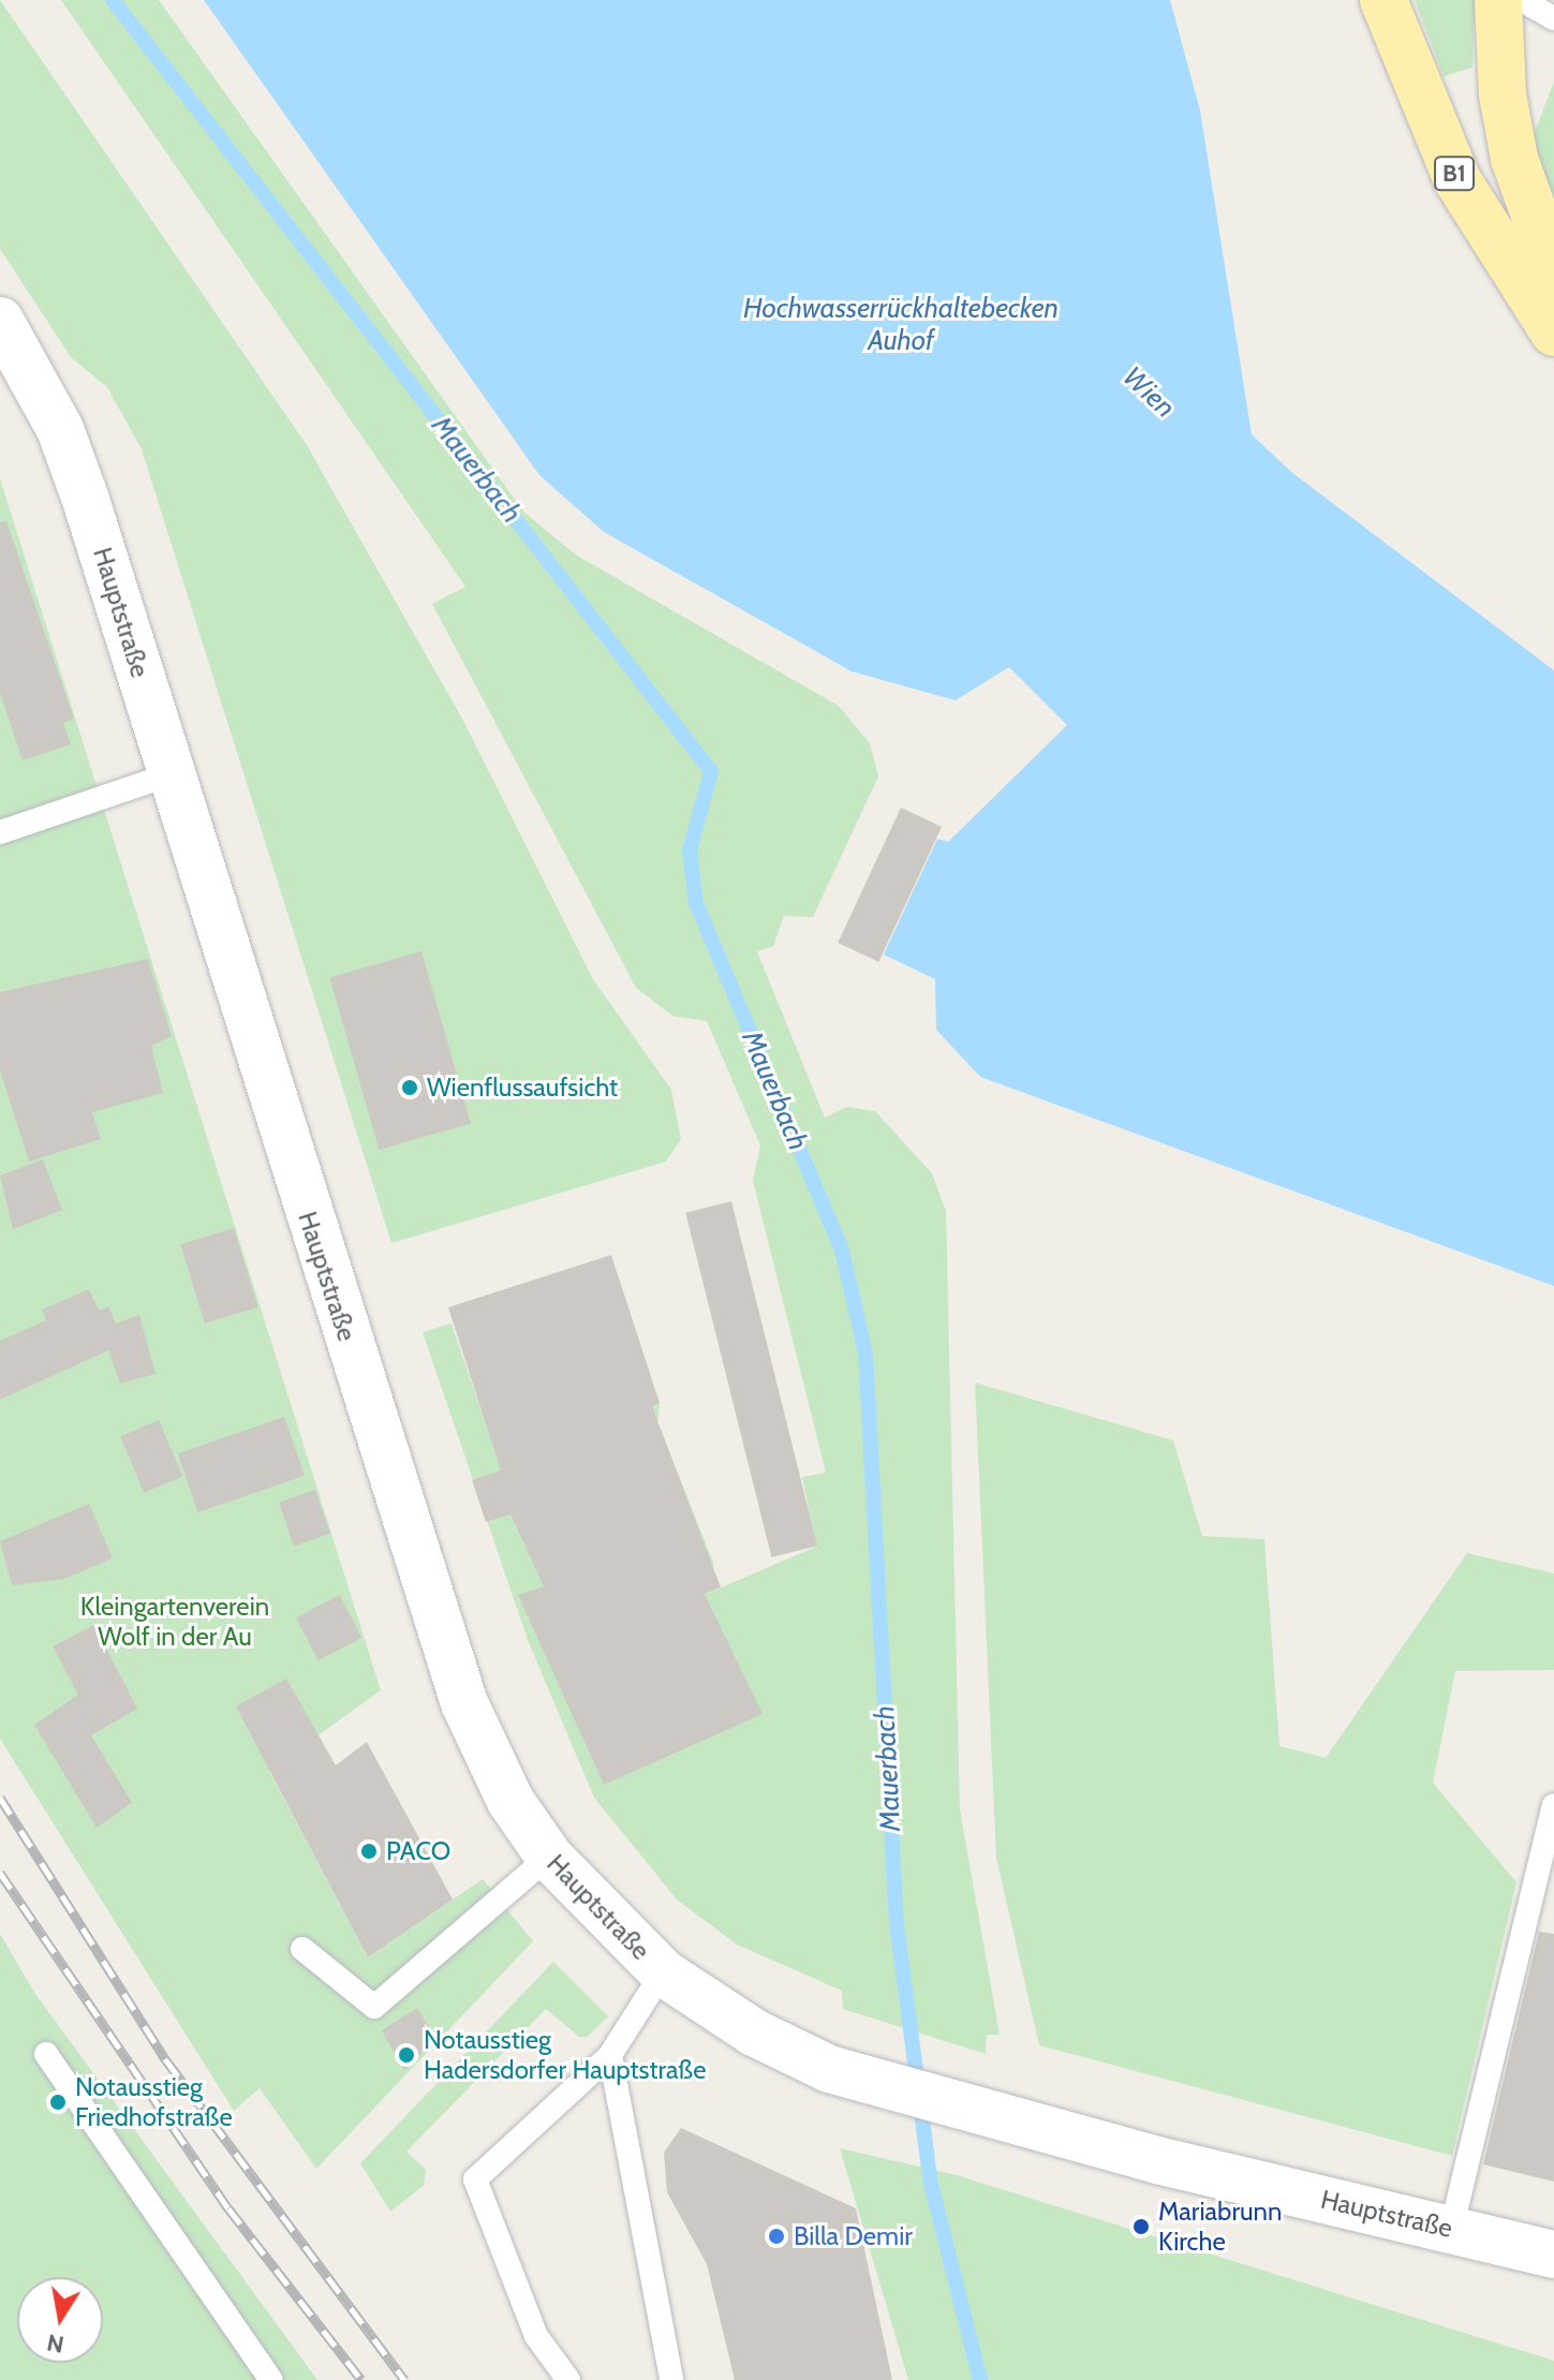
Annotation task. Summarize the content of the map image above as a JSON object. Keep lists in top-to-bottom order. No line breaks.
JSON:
{"streets":{"main road":["B1","Hauptstraße"]},"water":["Hochwasserrückhaltebecken Auhof","Wien","Mauerbach"],"parks":["Kleingartenverein Wolf in der Au"],"places":["Wienflussaufsicht","PACO","Notausstieg Hadersdorfer Hauptstraße","Notausstieg Friedhofstraße","Mariabrunn Kirche","Billa Demir"],"north":"bottom"}
